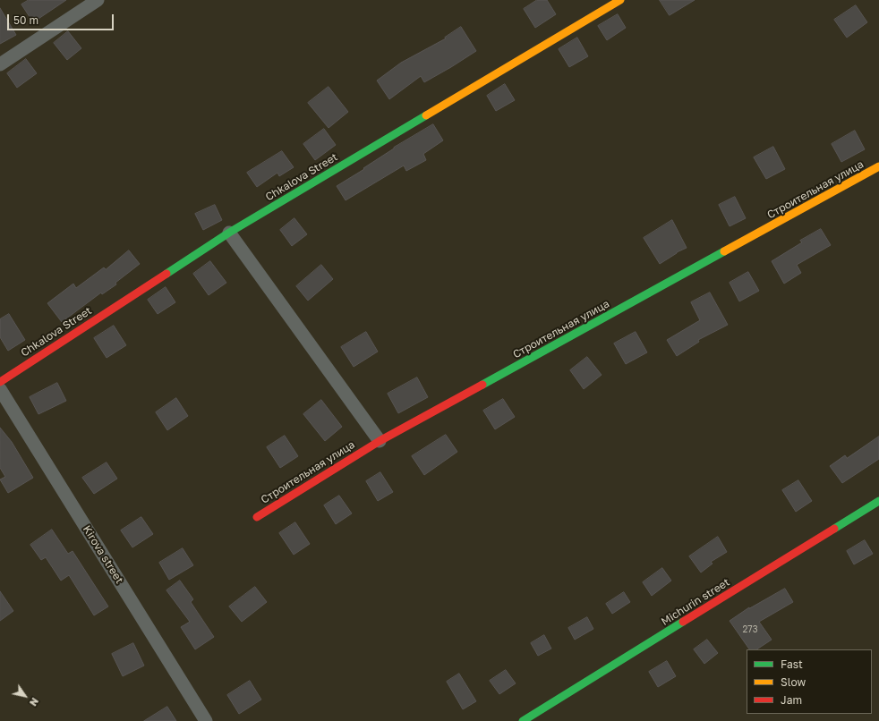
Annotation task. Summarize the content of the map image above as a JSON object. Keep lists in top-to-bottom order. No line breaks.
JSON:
{"streets":{"street":["Chkalova Street","Строительная улица","Kirova street","Michurin street"]},"house_numbers":["273"],"legend":["Fast","Slow","Jam"],"scale_bar":"50 m","north":"bottom right"}
